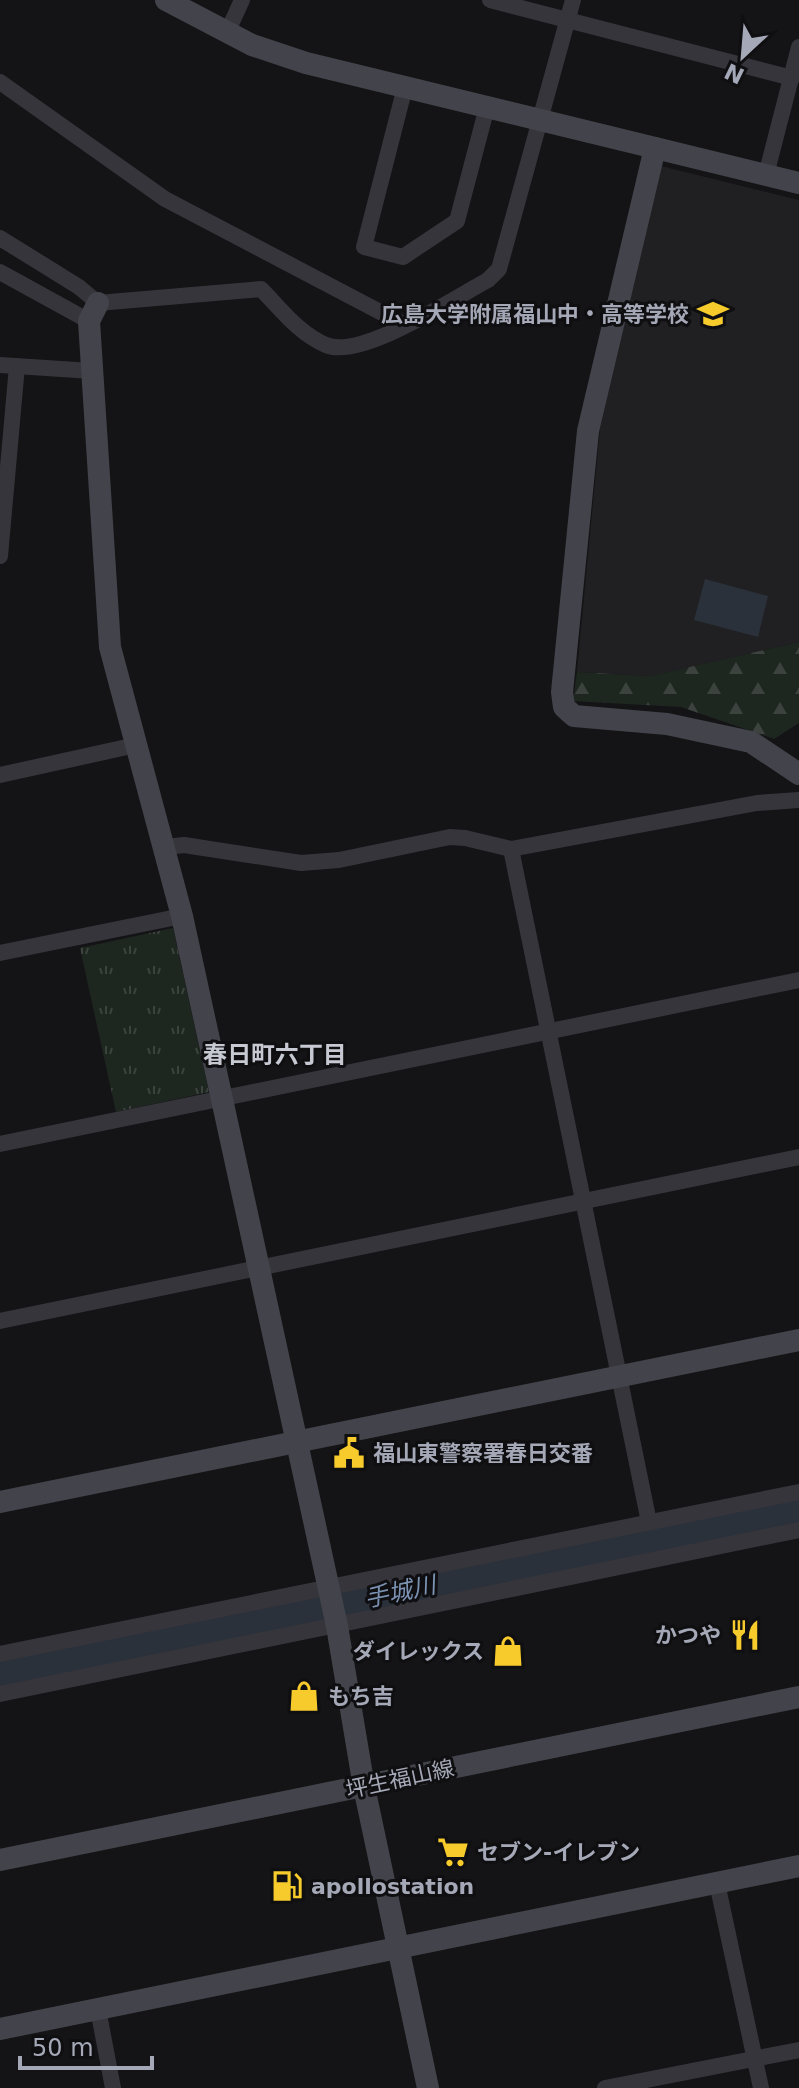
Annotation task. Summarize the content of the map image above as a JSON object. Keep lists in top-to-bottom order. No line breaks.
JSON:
{"streets":{"street":["坪生福山線"]},"districts":["春日町六丁目"],"water":["手城川"],"places":{"school or university":["広島大学附属福山中・高等学校"],"public building":["福山東警察署春日交番"],"restaurant":["かつや"],"shop":["ダイレックス","もち吉"],"supermarket":["セブン-イレブン"],"fuel station":["apollostation"]},"scale_bar":"50 m","north":"bottom left"}
